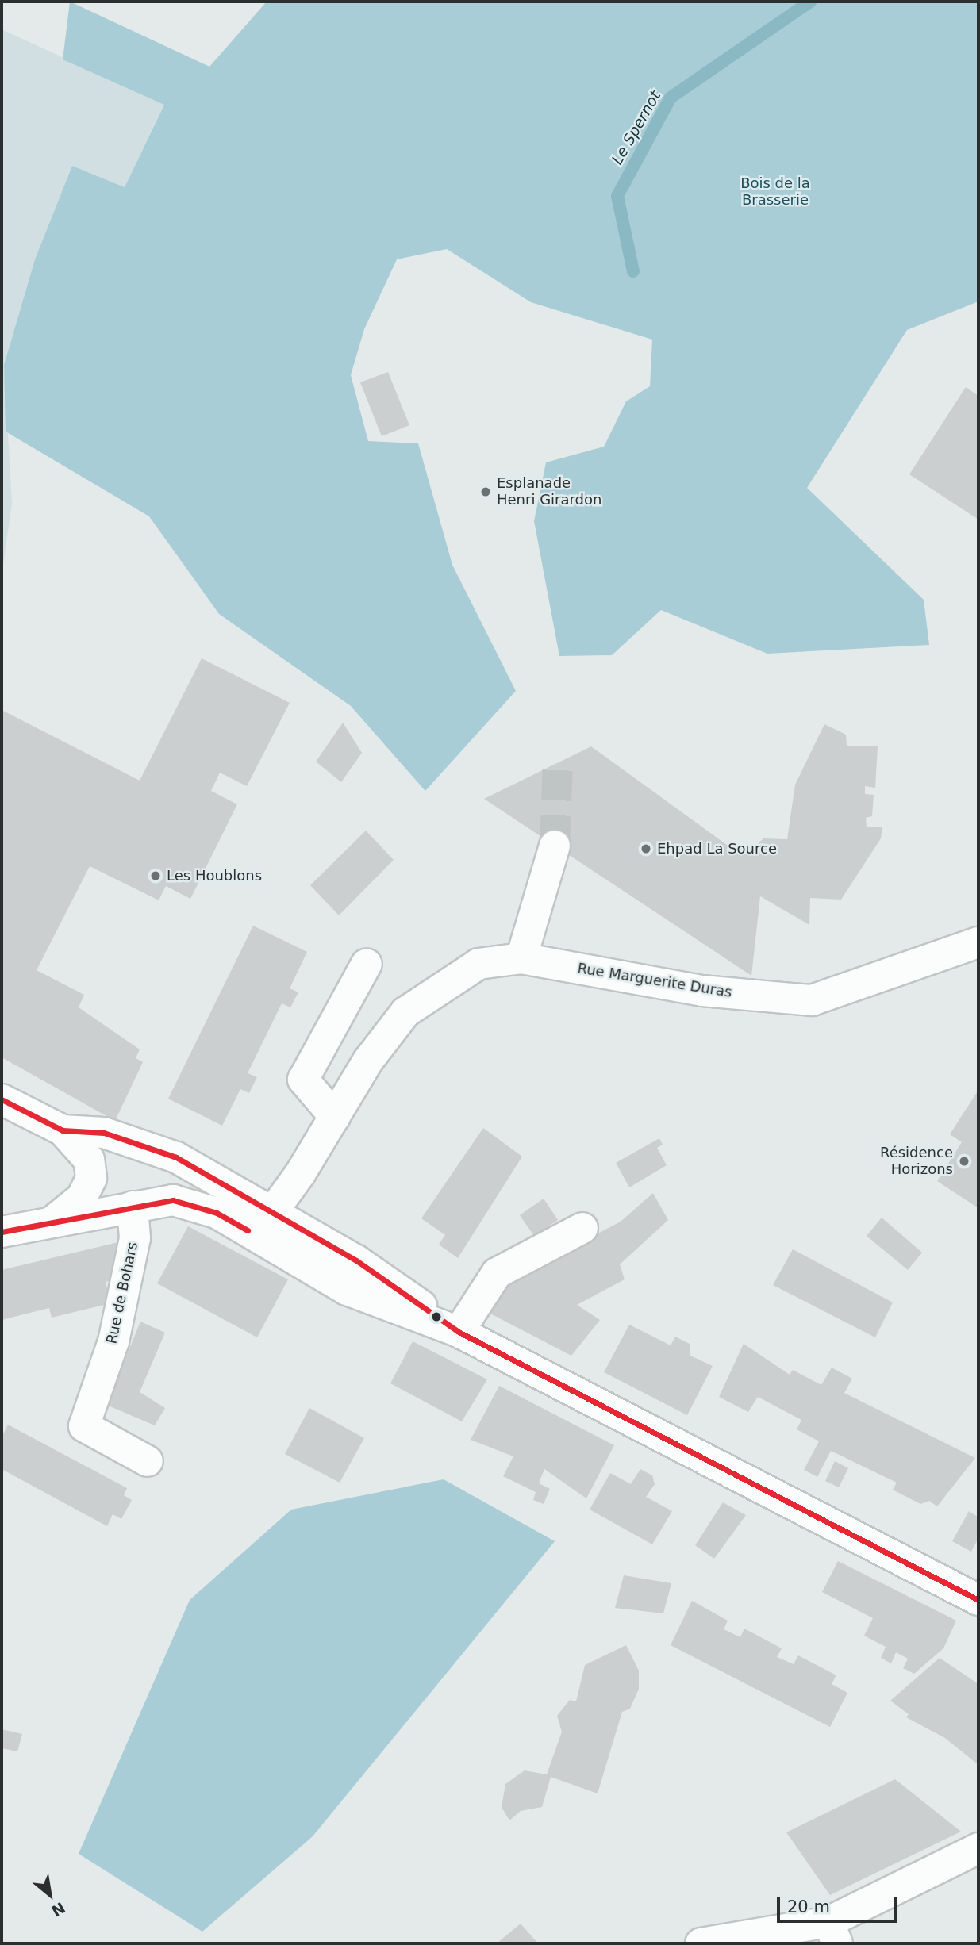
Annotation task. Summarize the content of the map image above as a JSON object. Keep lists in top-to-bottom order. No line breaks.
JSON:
{"streets":{"street":["Rue Marguerite Duras","Rue de Bohars"]},"water":["Le Spernot"],"parks":["Bois de la Brasserie"],"places":["Esplanade Henri Girardon","Ehpad La Source","Les Houblons","Résidence Horizons"],"scale_bar":"20 m","north":"bottom right"}
